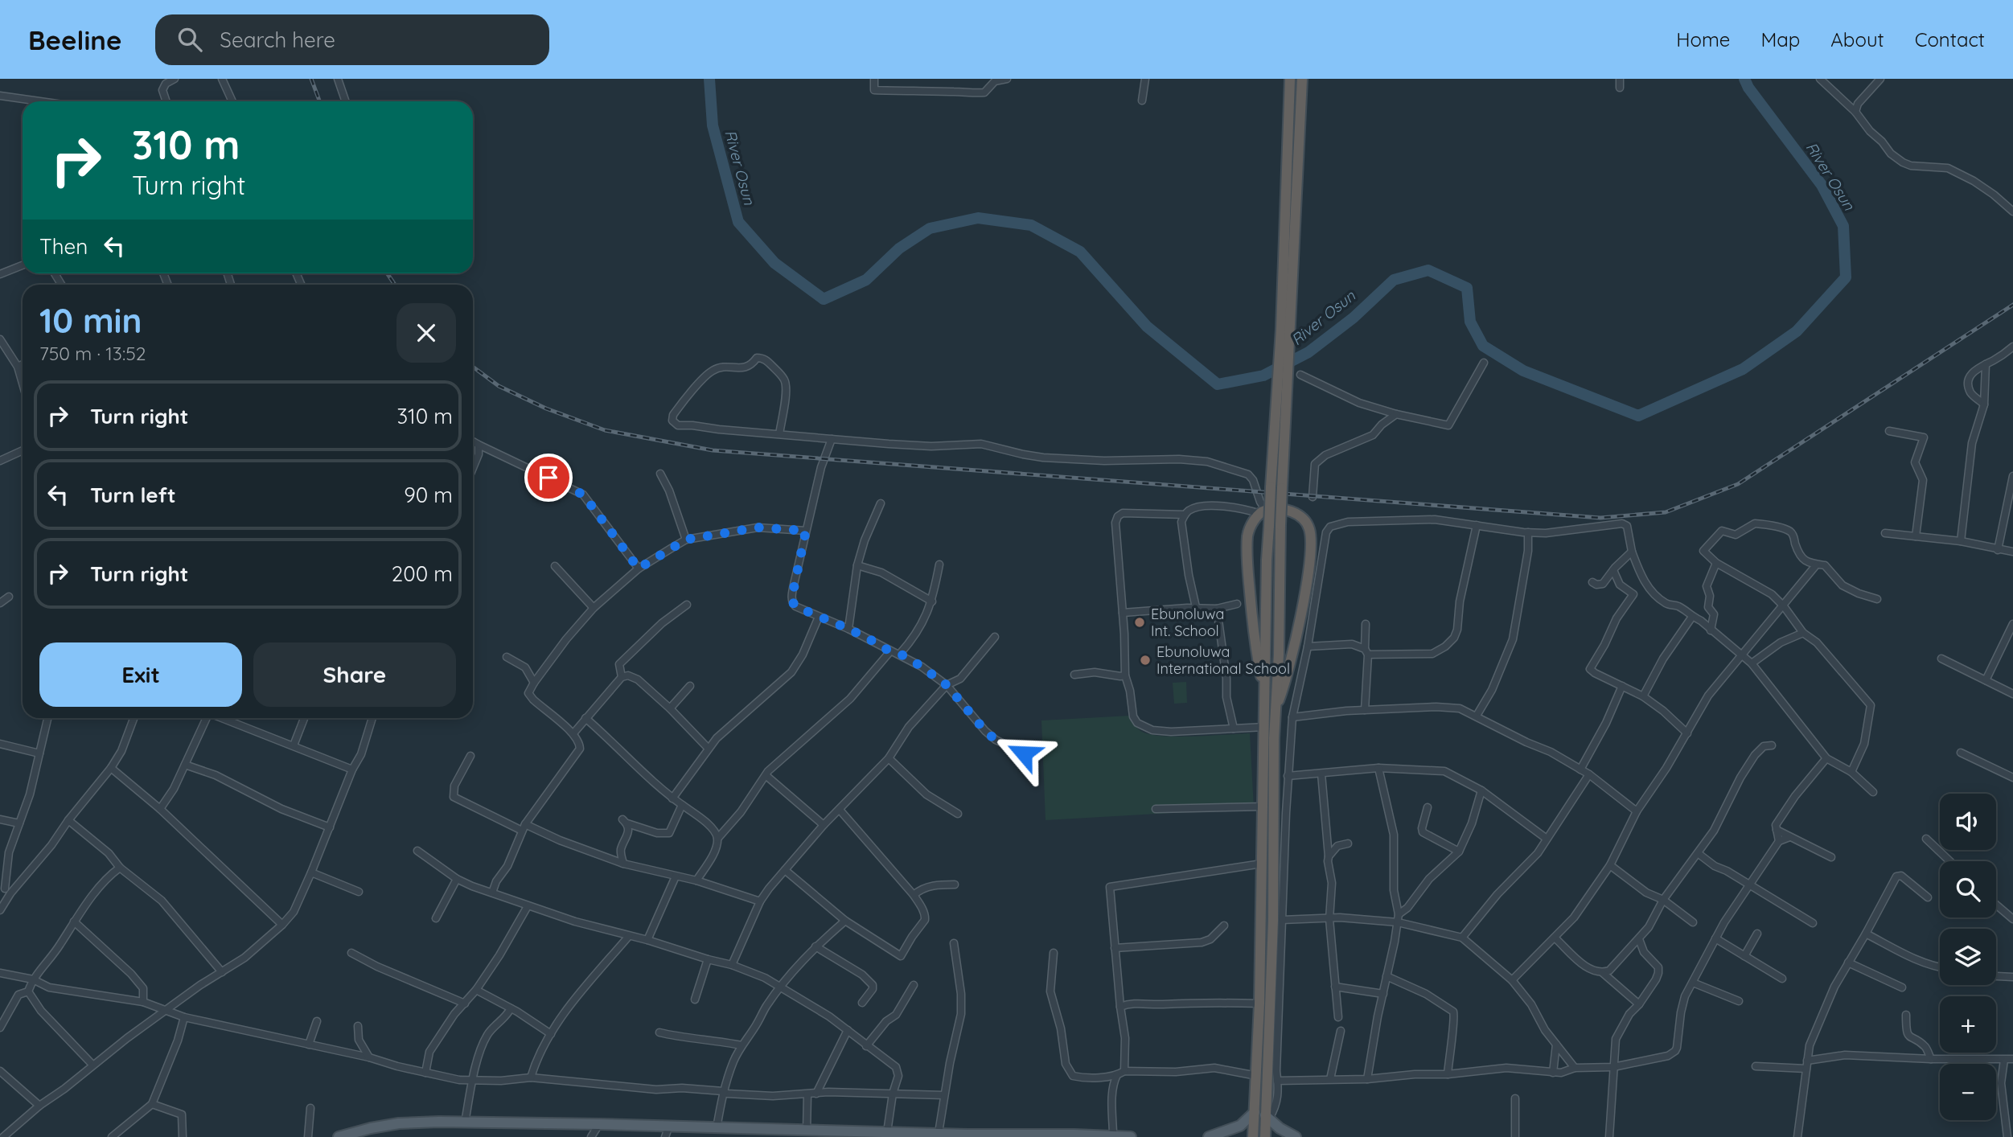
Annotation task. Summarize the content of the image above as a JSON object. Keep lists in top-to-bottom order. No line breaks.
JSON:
{"water":["River Osun"],"places":["Ebunoluwa Int. School","Ebunoluwa International School"],"page":{"header":"Beeline","search":"Search here","nav":["Home","Map","About","Contact"],"turn":["310 m","Turn right"],"then":"Then","heading":["10 min","750 m · 13:52"],"list":[{"name":"Turn right","value":"310 m"},{"name":"Turn left","value":"90 m"},{"name":"Turn right","value":"200 m"}],"buttons":["Exit","Share"],"map_buttons":["+","−"]}}
